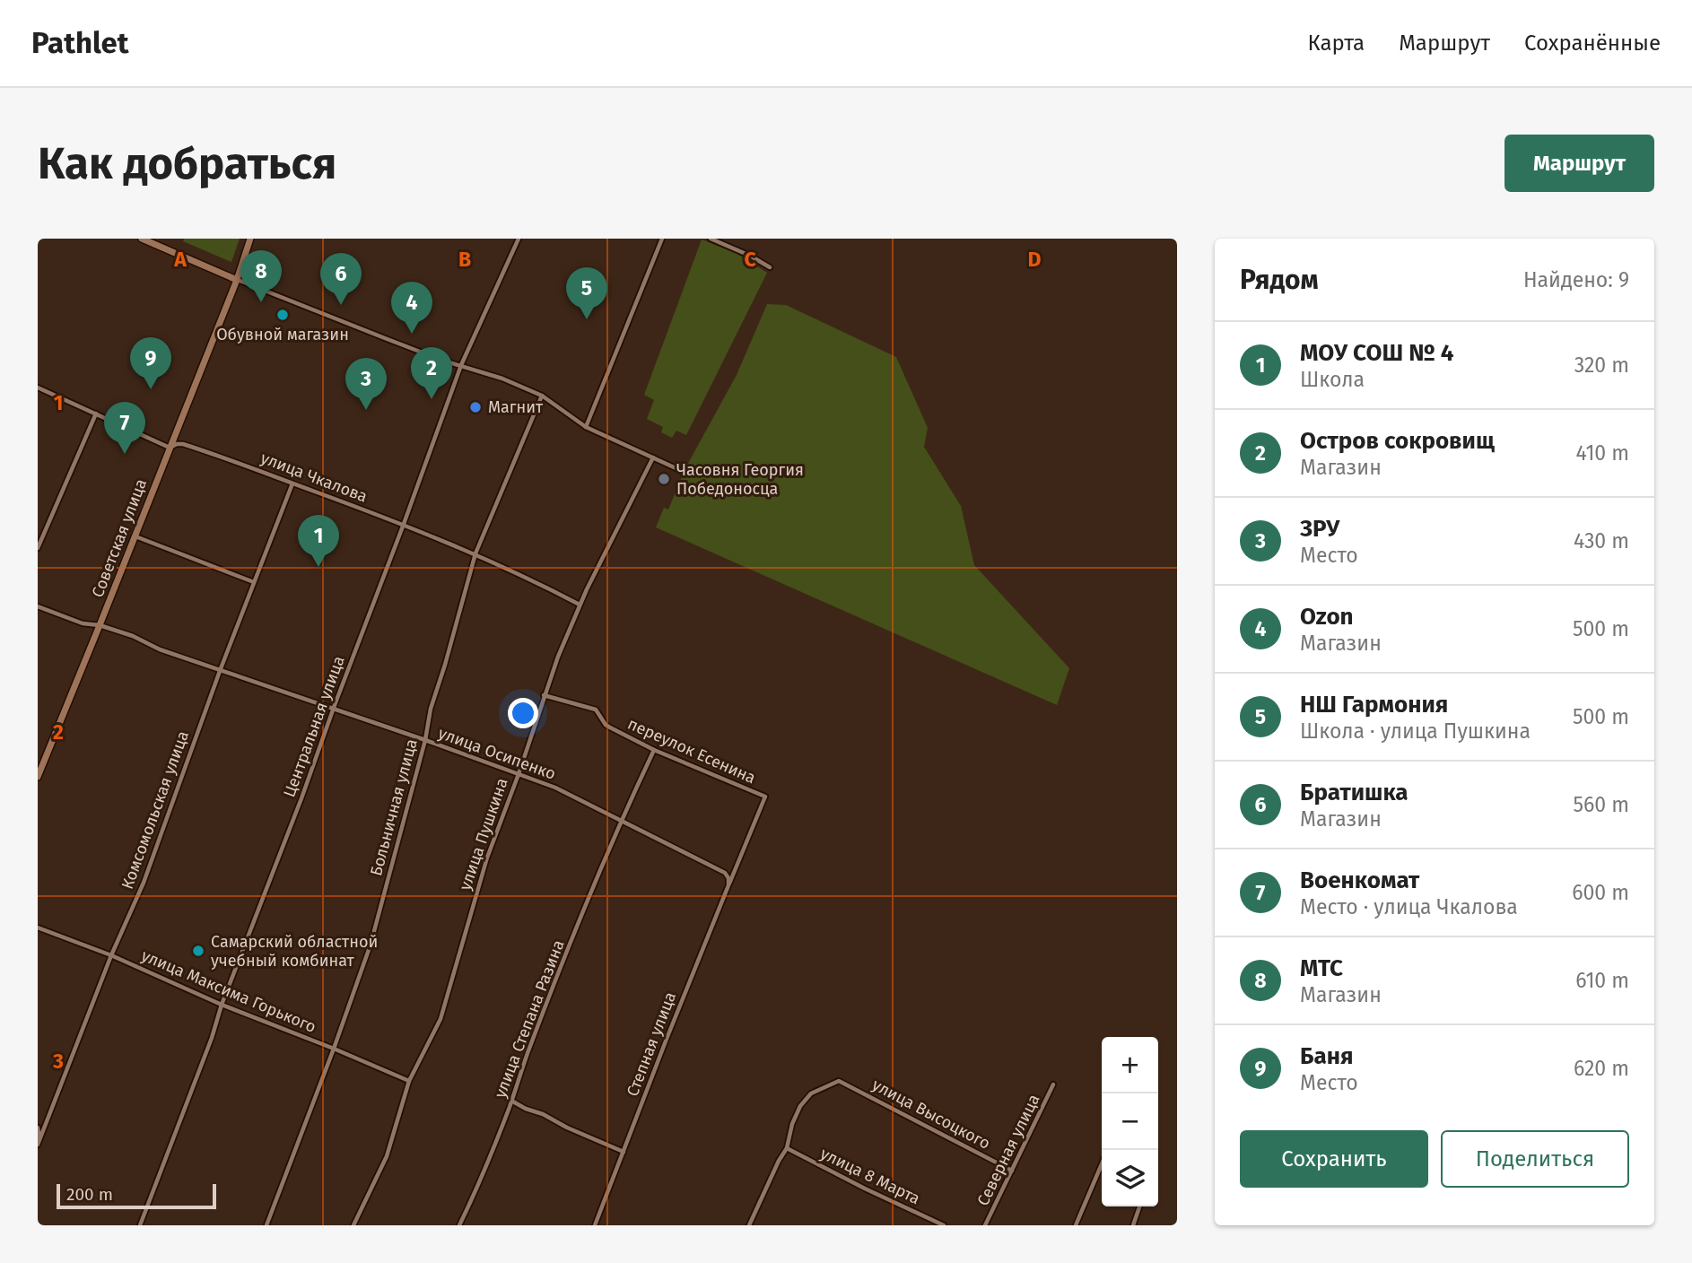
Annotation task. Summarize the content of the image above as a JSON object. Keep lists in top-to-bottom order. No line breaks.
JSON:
{"streets":{"street":["улица Чкалова","Советская улица","Центральная улица","переулок Есенина","улица Осипенко","Больничная улица","Комсомольская улица","улица Пушкина","улица Максима Горького","улица Степана Разина","Степная улица","улица Высоцкого","Северная улица","улица 8 Марта"]},"crossings":[["улица Чкалова","Советская улица"],["улица Чкалова","Центральная улица"],["улица Чкалова","Больничная улица"],["улица Чкалова","Комсомольская улица"],["улица Чкалова","улица Пушкина"],["Советская улица","улица Осипенко"],["Центральная улица","улица Осипенко"],["Центральная улица","улица Максима Горького"],["переулок Есенина","улица Пушкина"],["переулок Есенина","улица Степана Разина"],["переулок Есенина","Степная улица"],["улица Осипенко","Больничная улица"],["улица Осипенко","Комсомольская улица"],["улица Осипенко","улица Пушкина"],["улица Осипенко","улица Степана Разина"],["улица Осипенко","Степная улица"],["Больничная улица","улица Максима Горького"],["Комсомольская улица","улица Максима Горького"],["улица Пушкина","улица Максима Горького"],["улица Высоцкого","Северная улица"],["улица Высоцкого","улица 8 Марта"]],"places":["Обувной магазин","Магнит","Часовня Георгия Победоносца","Самарский областной учебный комбинат"],"scale_bar":"200 m","page":{"header":"Pathlet","nav":["Карта","Маршрут","Сохранённые"],"buttons":["Маршрут",["Сохранить","Поделиться"]],"title":"Как добраться","heading":["Рядом","Найдено: 9"],"pins":["8","6","5","4","9","2","3","7","1"],"list":[{"mark":"1","name":"МОУ СОШ № 4","note":"Школа","value":"320 m"},{"mark":"2","name":"Остров сокровищ","note":"Магазин","value":"410 m"},{"mark":"3","name":"ЗРУ","note":"Место","value":"430 m"},{"mark":"4","name":"Ozon","note":"Магазин","value":"500 m"},{"mark":"5","name":"НШ Гармония","note":"Школа · улица Пушкина","value":"500 m"},{"mark":"6","name":"Братишка","note":"Магазин","value":"560 m"},{"mark":"7","name":"Военкомат","note":"Место · улица Чкалова","value":"600 m"},{"mark":"8","name":"МТС","note":"Магазин","value":"610 m"},{"mark":"9","name":"Баня","note":"Место","value":"620 m"}],"map_buttons":["+","−"],"scale":"200 m"},"grid":{"columns":["A","B","C","D"],"rows":["1","2","3"]}}
